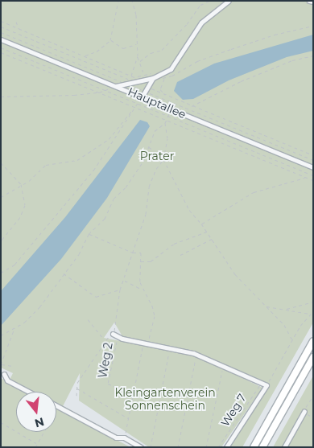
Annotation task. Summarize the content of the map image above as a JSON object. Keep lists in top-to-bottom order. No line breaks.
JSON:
{"streets":{"street":["Hauptallee"],"path":["Weg 2","Weg 7"]},"parks":["Prater","Kleingartenverein Sonnenschein"],"north":"bottom"}
